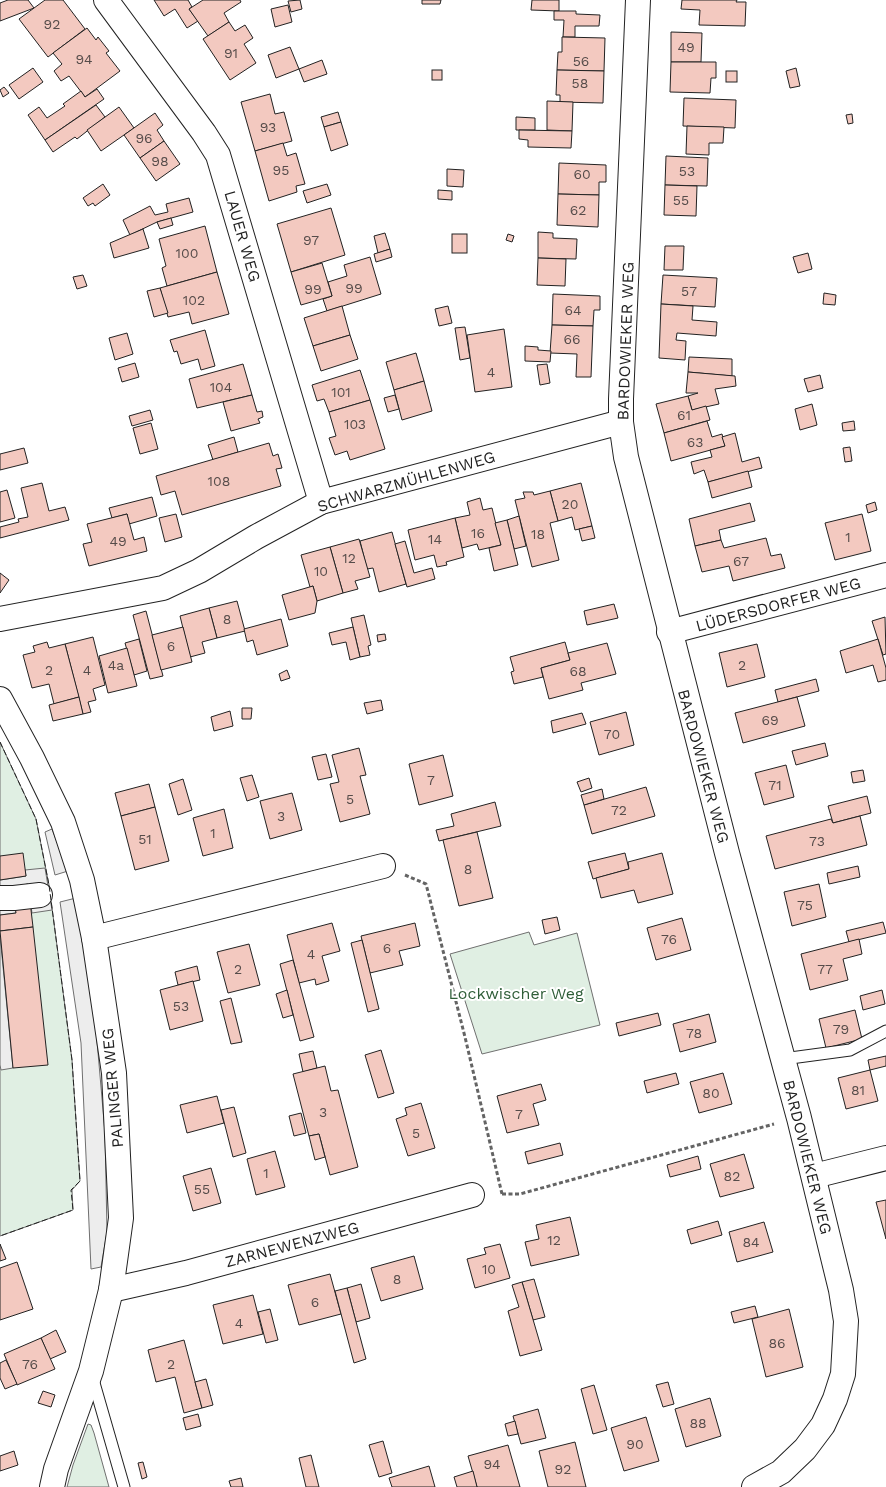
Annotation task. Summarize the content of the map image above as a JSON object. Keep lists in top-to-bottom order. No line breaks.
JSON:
{"streets":{"street":["LAUER WEG","BARDOWIEKER WEG","SCHWARZMÜHLENWEG","LÜDERSDORFER WEG","PALINGER WEG","ZARNEWENZWEG"]},"crossings":[["LAUER WEG","SCHWARZMÜHLENWEG"],["BARDOWIEKER WEG","SCHWARZMÜHLENWEG"],["BARDOWIEKER WEG","LÜDERSDORFER WEG"],["PALINGER WEG","ZARNEWENZWEG"]],"parks":["Lockwischer Weg"],"house_numbers":["92","49","91","94","56","58","93","96","98","95","53","60","55","62","97","100","99","99","57","102","64","66","4","104","101","61","103","63","108","20","16","18","1","14","49","12","67","10","8","6","4a","2","2","4","68","69","70","7","71","5","72","3","1","51","73","8","75","76","6","4","2","77","53","79","78","81","80","3","7","5","1","82","55","12","84","10","8","6","4","86","76","2","88","90","94","92"]}
